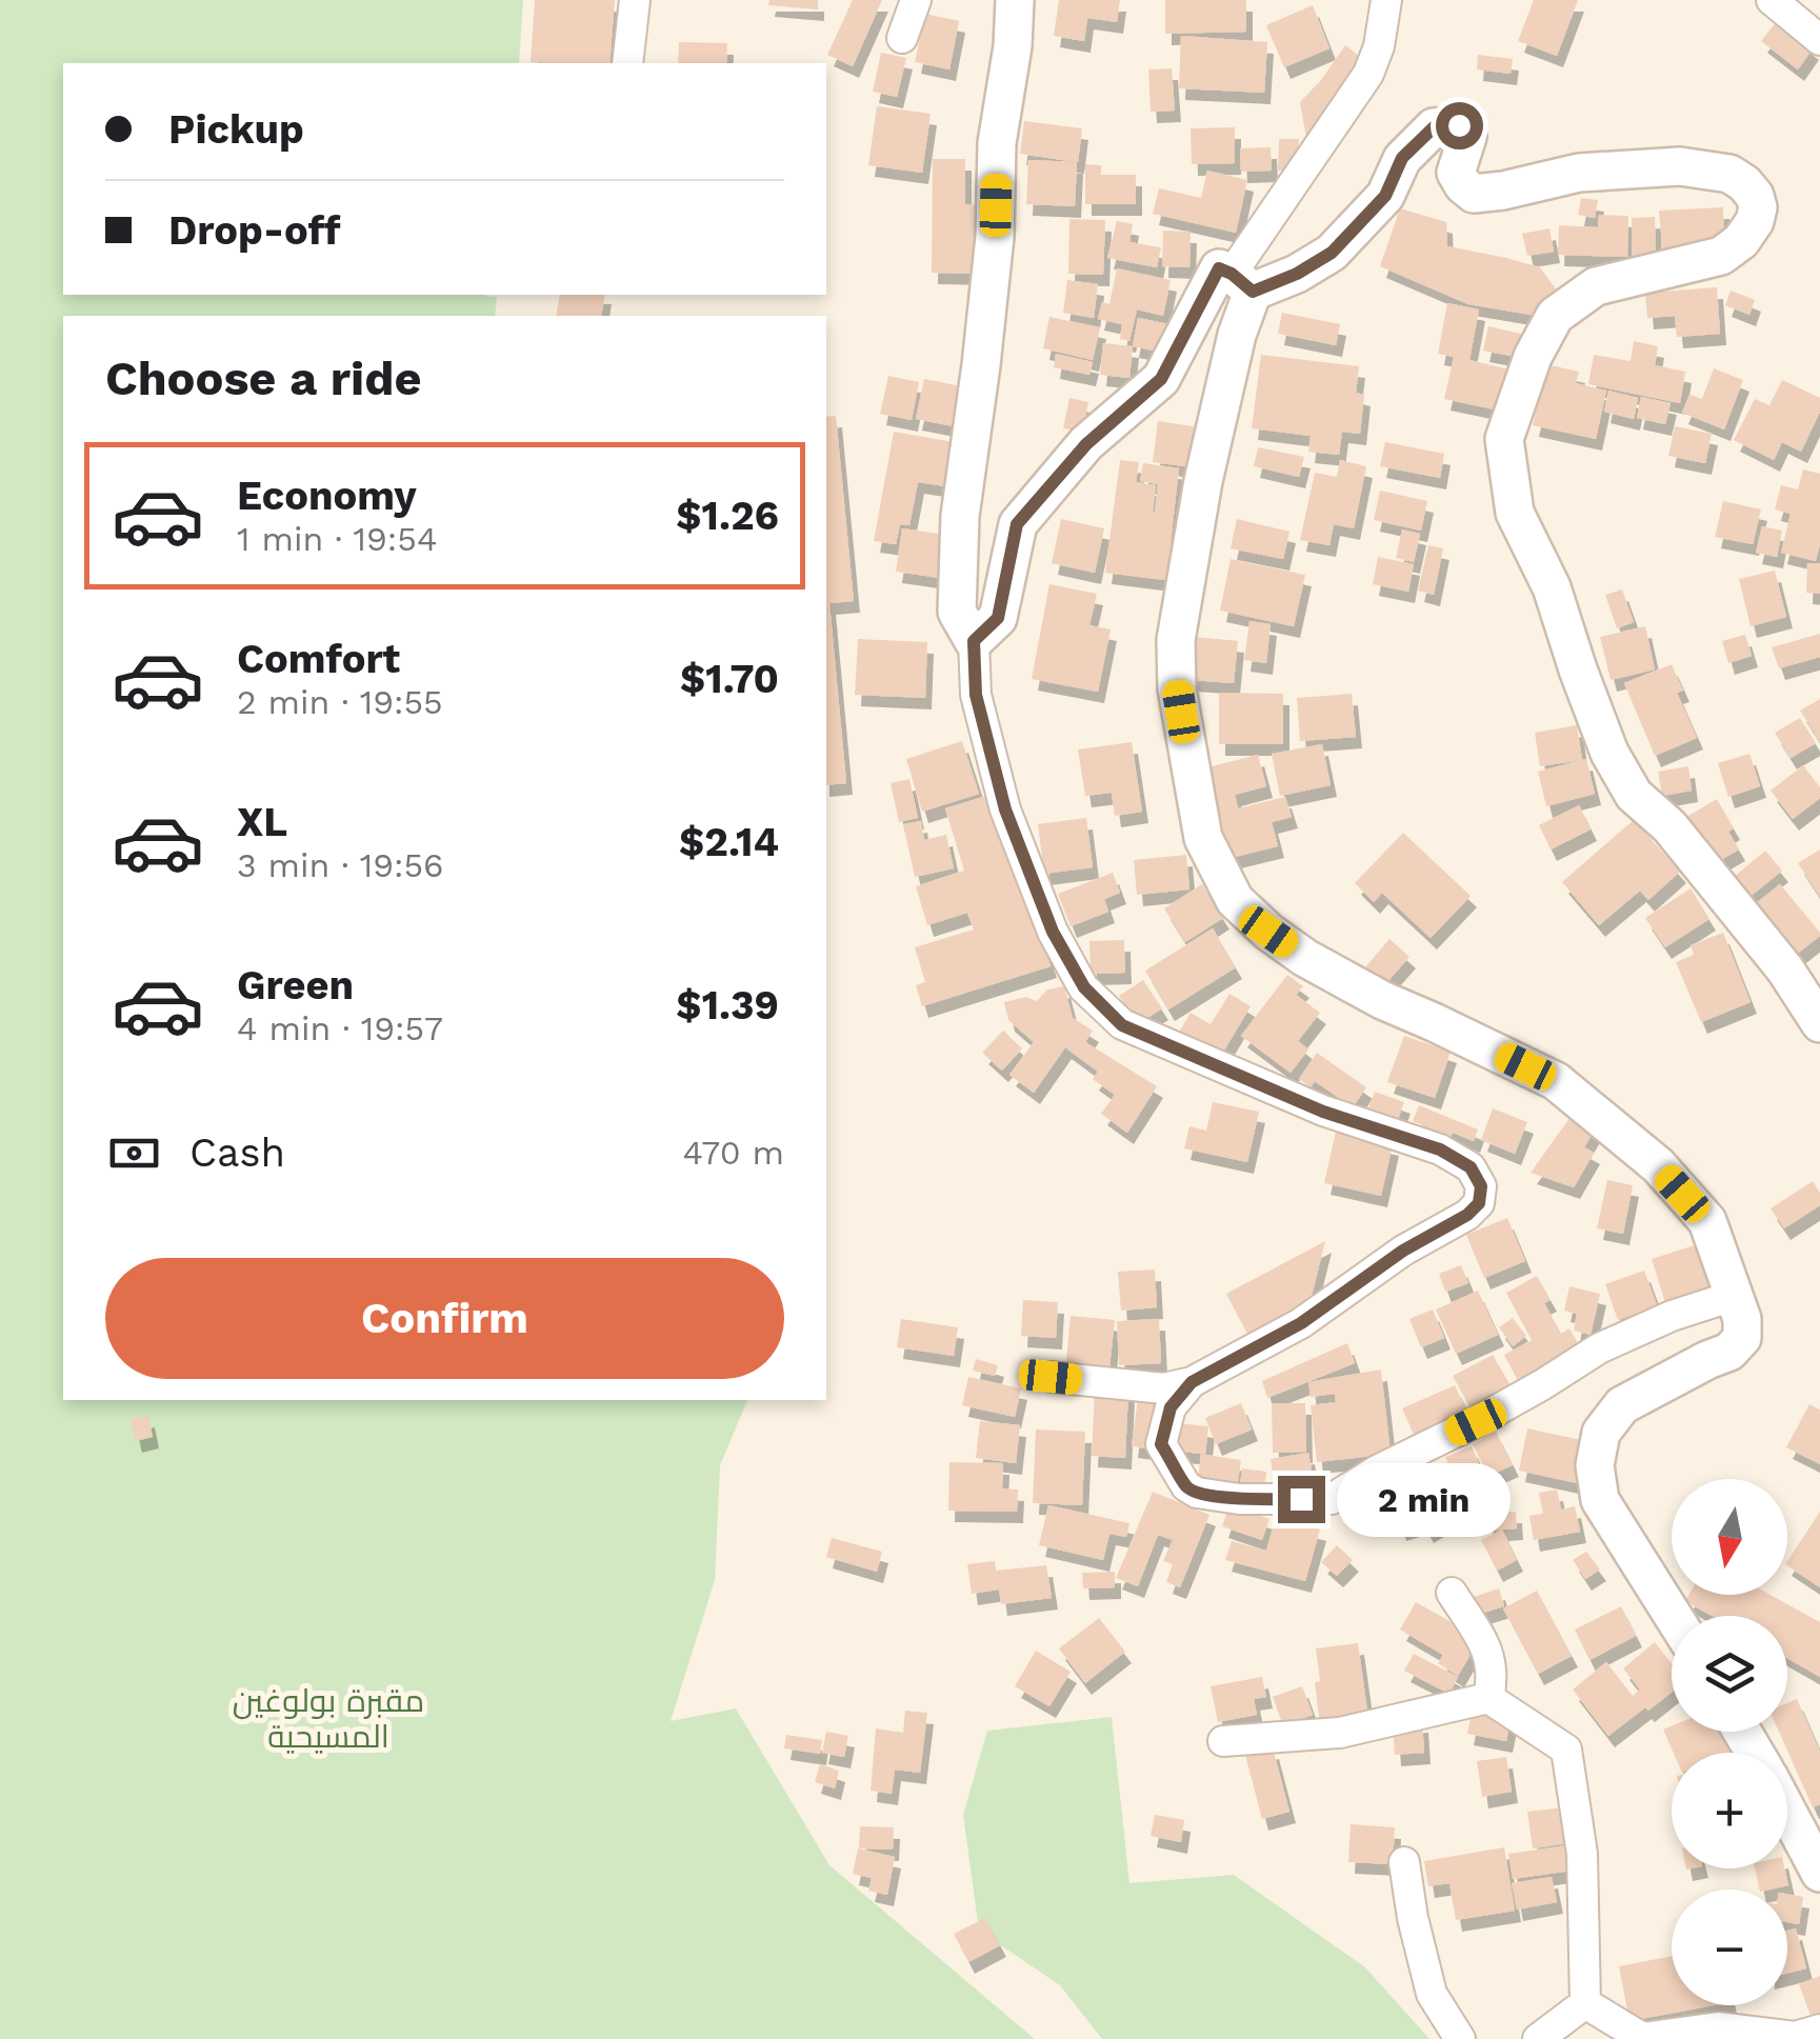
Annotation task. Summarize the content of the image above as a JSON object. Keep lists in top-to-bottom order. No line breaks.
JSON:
{"parks":["مقبرة بولوغين المسيحية"],"north":"bottom","page":{"banner":["Pickup","Drop-off"],"heading":"Choose a ride","list":[{"name":"Economy","note":"1 min · 19:54","value":"$1.26"},{"name":"Comfort","note":"2 min · 19:55","value":"$1.70"},{"name":"XL","note":"3 min · 19:56","value":"$2.14"},{"name":"Green","note":"4 min · 19:57","value":"$1.39"}],"pay":["Cash","470 m"],"buttons":"Confirm","bubble":"2 min","map_buttons":["+","−"]}}
